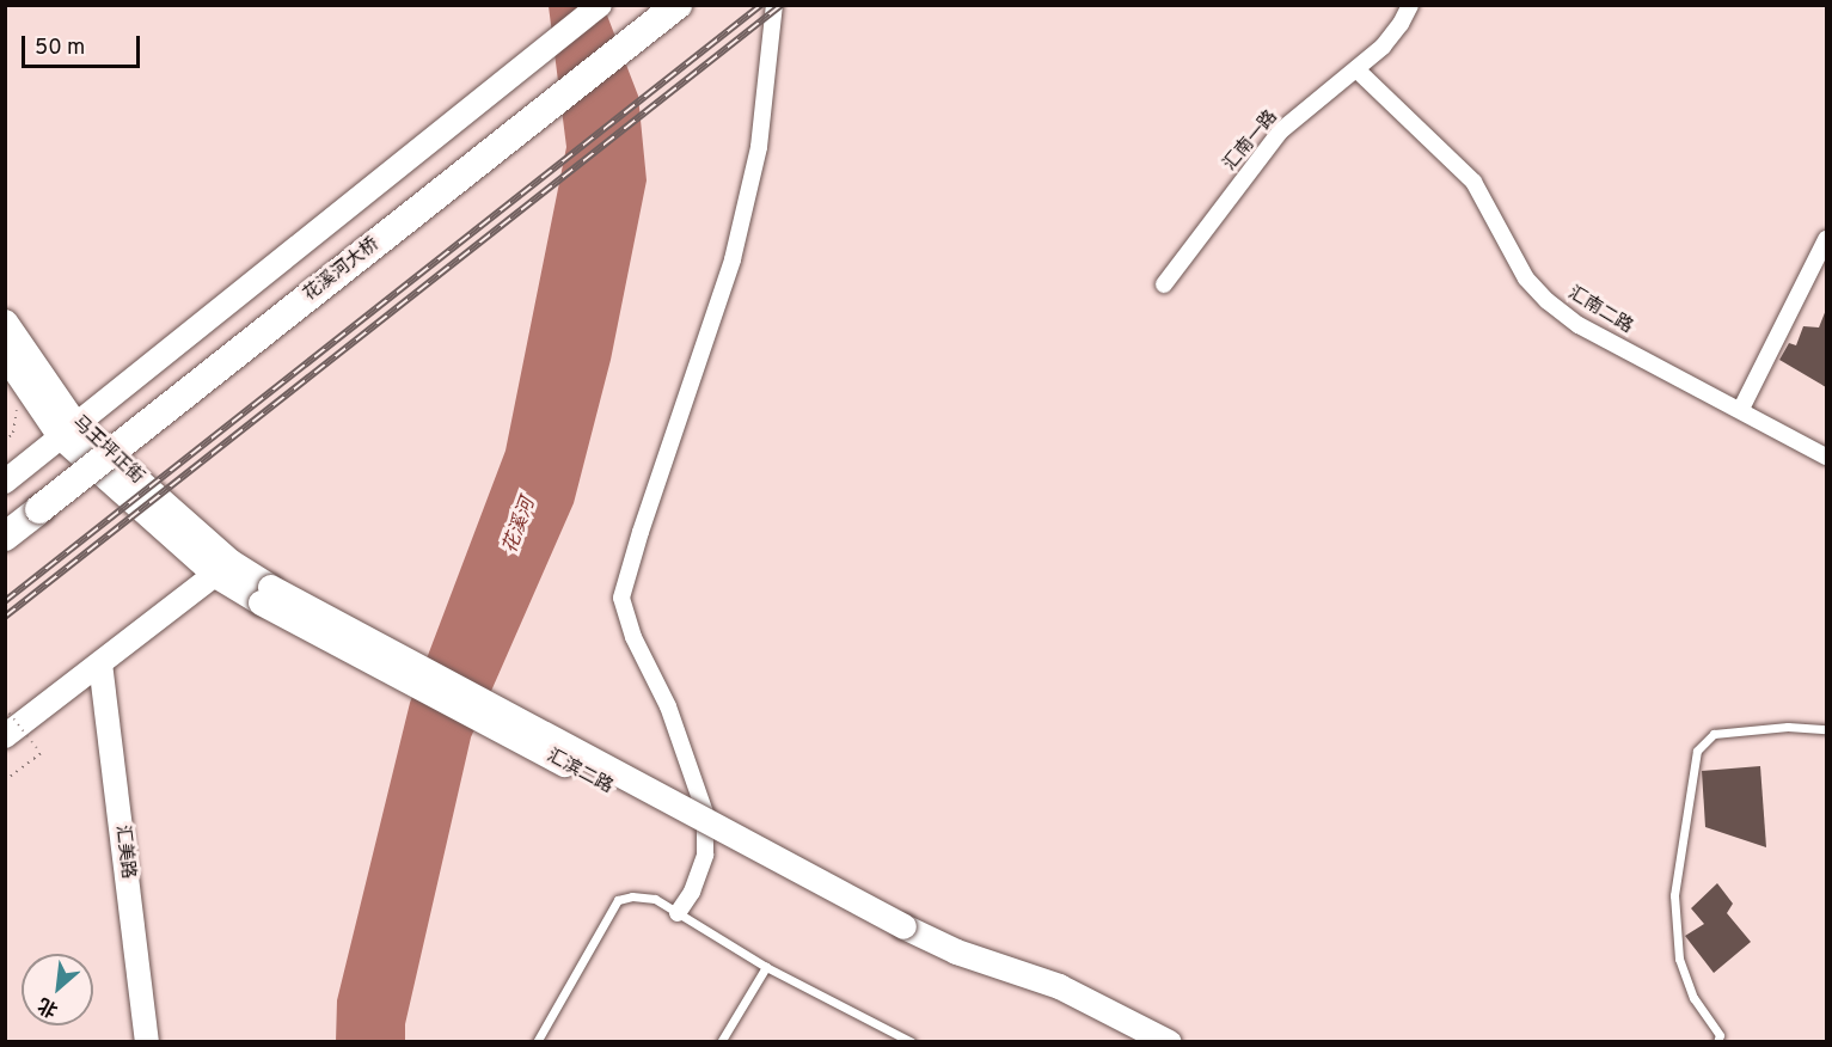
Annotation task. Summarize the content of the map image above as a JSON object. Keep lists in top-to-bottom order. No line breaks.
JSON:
{"streets":{"highway":["花溪河大桥"],"main road":["马王坪正街","汇滨二路","汇美路"],"street":["汇南一路","汇南二路"]},"crossings":[["汇南一路","汇南二路"],["马王坪正街","汇滨二路"]],"water":["花溪河"],"scale_bar":"50 m","north":"bottom left"}
